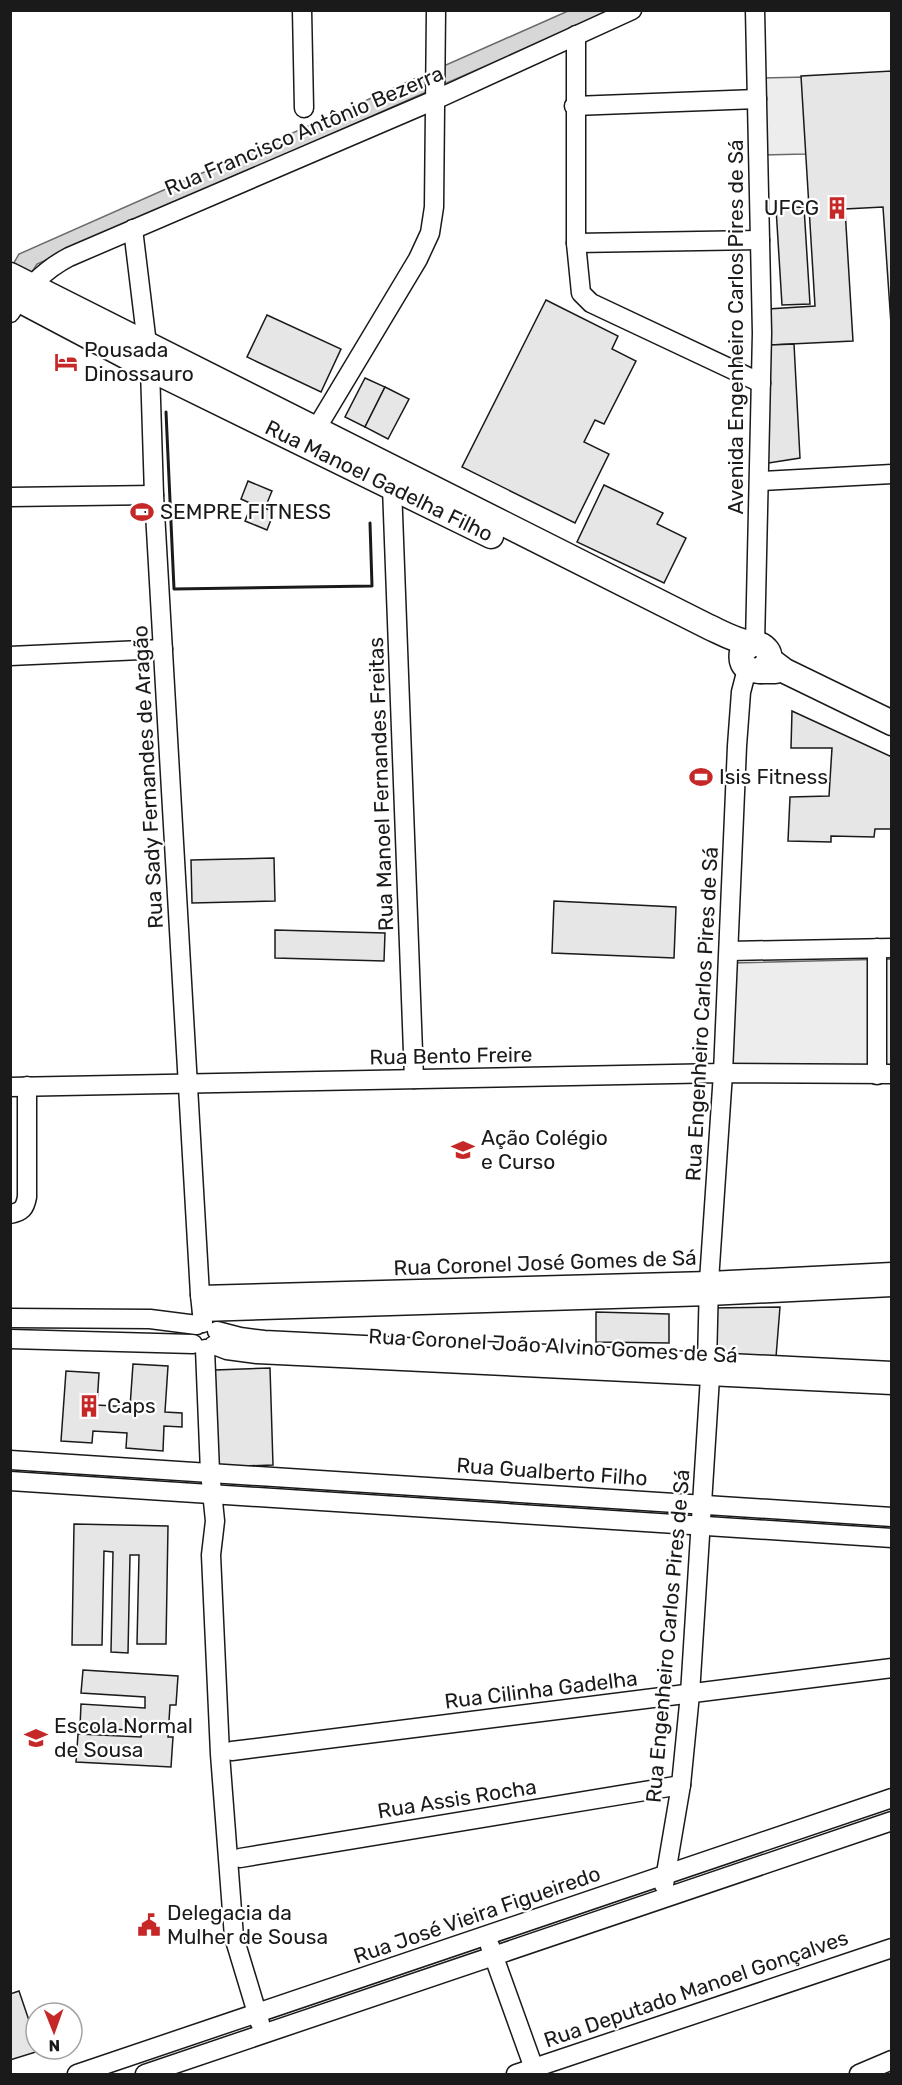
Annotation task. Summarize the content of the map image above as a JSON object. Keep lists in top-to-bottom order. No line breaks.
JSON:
{"streets":{"main road":["Rua Manoel Gadelha Filho"],"street":["Rua Francisco Antônio Bezerra","Avenida Engenheiro Carlos Pires de Sá","Rua Sady Fernandes de Aragão","Rua Manoel Fernandes Freitas","Rua Engenheiro Carlos Pires de Sá","Rua Bento Freire","Rua Coronel José Gomes de Sá","Rua Coronel João Alvino Gomes de Sá","Rua Gualberto Filho","Rua Cilinha Gadelha","Rua Assis Rocha","Rua José Vieira Figueiredo","Rua Deputado Manoel Gonçalves"]},"crossings":[["Rua Francisco Antônio Bezerra","Rua Manoel Gadelha Filho"],["Rua Francisco Antônio Bezerra","Rua Sady Fernandes de Aragão"],["Avenida Engenheiro Carlos Pires de Sá","Rua Manoel Gadelha Filho"],["Avenida Engenheiro Carlos Pires de Sá","Rua Engenheiro Carlos Pires de Sá"],["Rua Manoel Gadelha Filho","Rua Sady Fernandes de Aragão"],["Rua Manoel Gadelha Filho","Rua Manoel Fernandes Freitas"],["Rua Manoel Gadelha Filho","Rua Engenheiro Carlos Pires de Sá"],["Rua Sady Fernandes de Aragão","Rua Bento Freire"],["Rua Sady Fernandes de Aragão","Rua Coronel José Gomes de Sá"],["Rua Sady Fernandes de Aragão","Rua Coronel João Alvino Gomes de Sá"],["Rua Sady Fernandes de Aragão","Rua Gualberto Filho"],["Rua Manoel Fernandes Freitas","Rua Bento Freire"],["Rua Engenheiro Carlos Pires de Sá","Rua Bento Freire"],["Rua Engenheiro Carlos Pires de Sá","Rua Coronel José Gomes de Sá"],["Rua Engenheiro Carlos Pires de Sá","Rua Coronel João Alvino Gomes de Sá"],["Rua Engenheiro Carlos Pires de Sá","Rua Gualberto Filho"],["Rua Engenheiro Carlos Pires de Sá","Rua Cilinha Gadelha"],["Rua Engenheiro Carlos Pires de Sá","Rua Assis Rocha"],["Rua Engenheiro Carlos Pires de Sá","Rua José Vieira Figueiredo"],["Rua Coronel José Gomes de Sá","Rua Coronel João Alvino Gomes de Sá"]],"places":{"building":["UFCG","Caps"],"hotel":["Pousada Dinossauro"],"sports":["SEMPRE FITNESS","Isis Fitness"],"school or university":["Ação Colégio e Curso","Escola Normal de Sousa"],"public building":["Delegacia da Mulher de Sousa"]},"north":"bottom"}
